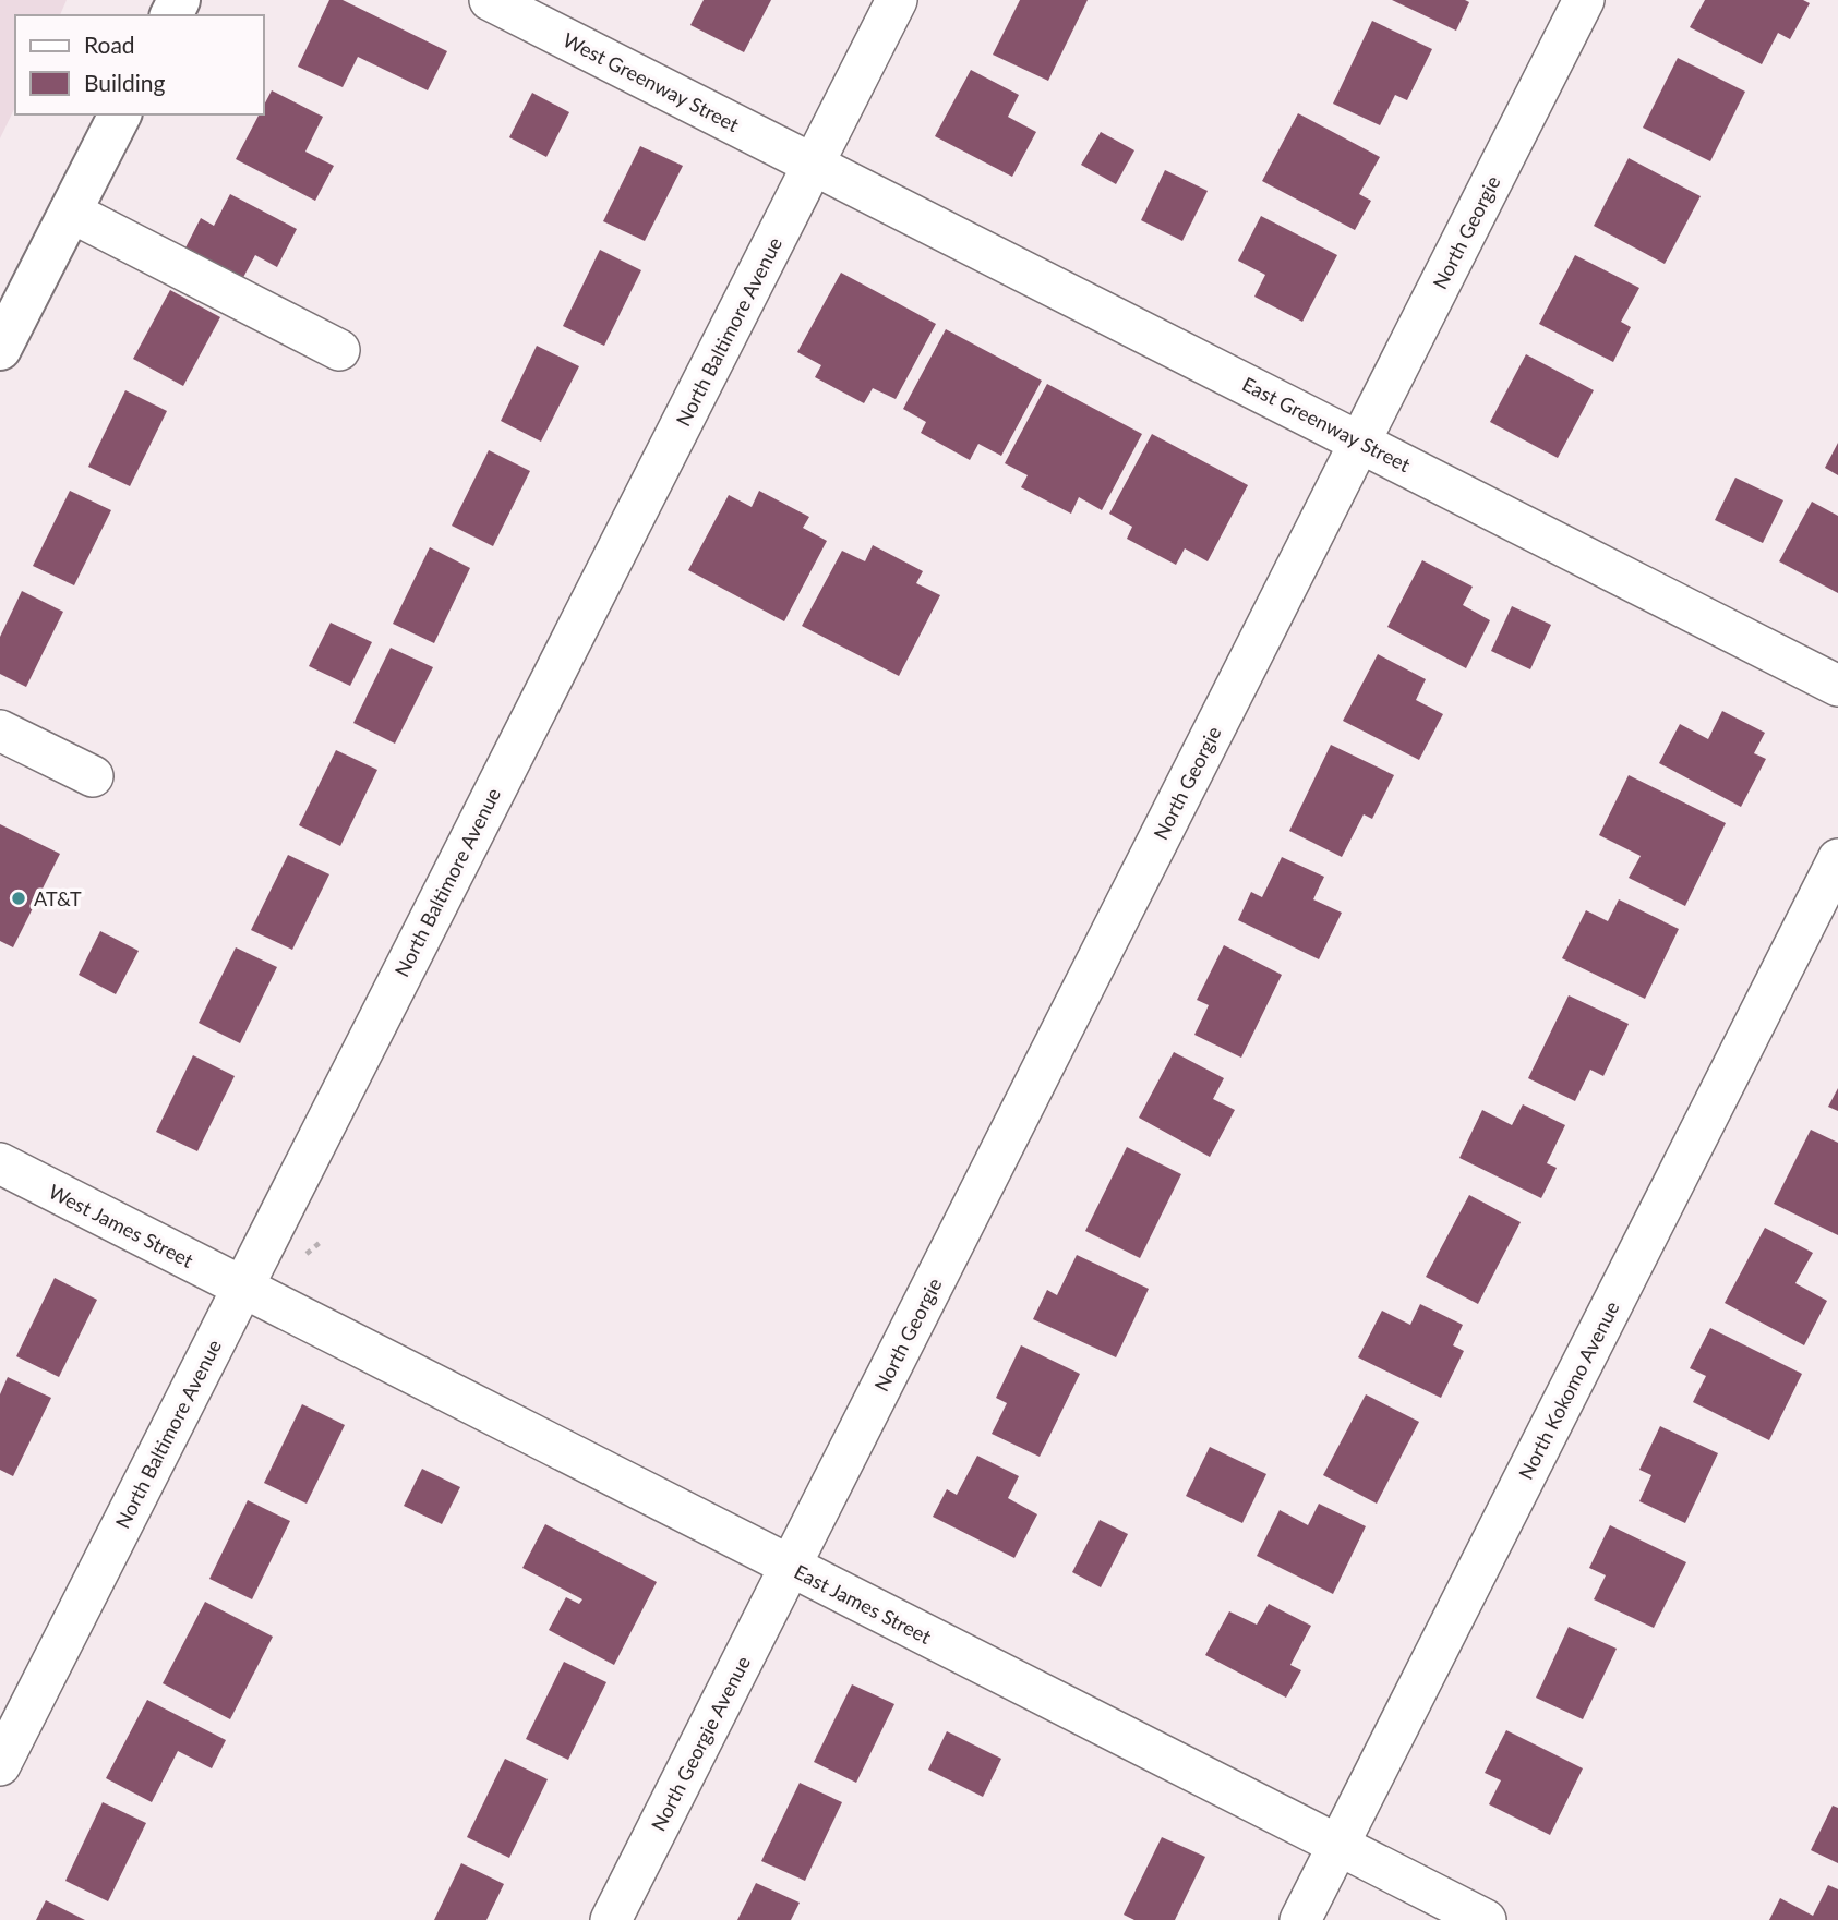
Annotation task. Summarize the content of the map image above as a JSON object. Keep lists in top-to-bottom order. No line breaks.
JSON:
{"streets":{"street":["West Greenway Street","North Georgie","North Baltimore Avenue","East Greenway Street","West James Street","North Kokomo Avenue","East James Street","North Georgie Avenue"]},"crossings":[["West Greenway Street","North Baltimore Avenue"],["West Greenway Street","East Greenway Street"],["North Georgie","East Greenway Street"],["North Georgie","East James Street"],["North Georgie","North Georgie Avenue"],["North Baltimore Avenue","East Greenway Street"],["North Baltimore Avenue","West James Street"],["North Baltimore Avenue","East James Street"],["West James Street","East James Street"],["North Kokomo Avenue","East James Street"],["East James Street","North Georgie Avenue"]],"places":["AT&T"],"legend":["Road","Building"]}
